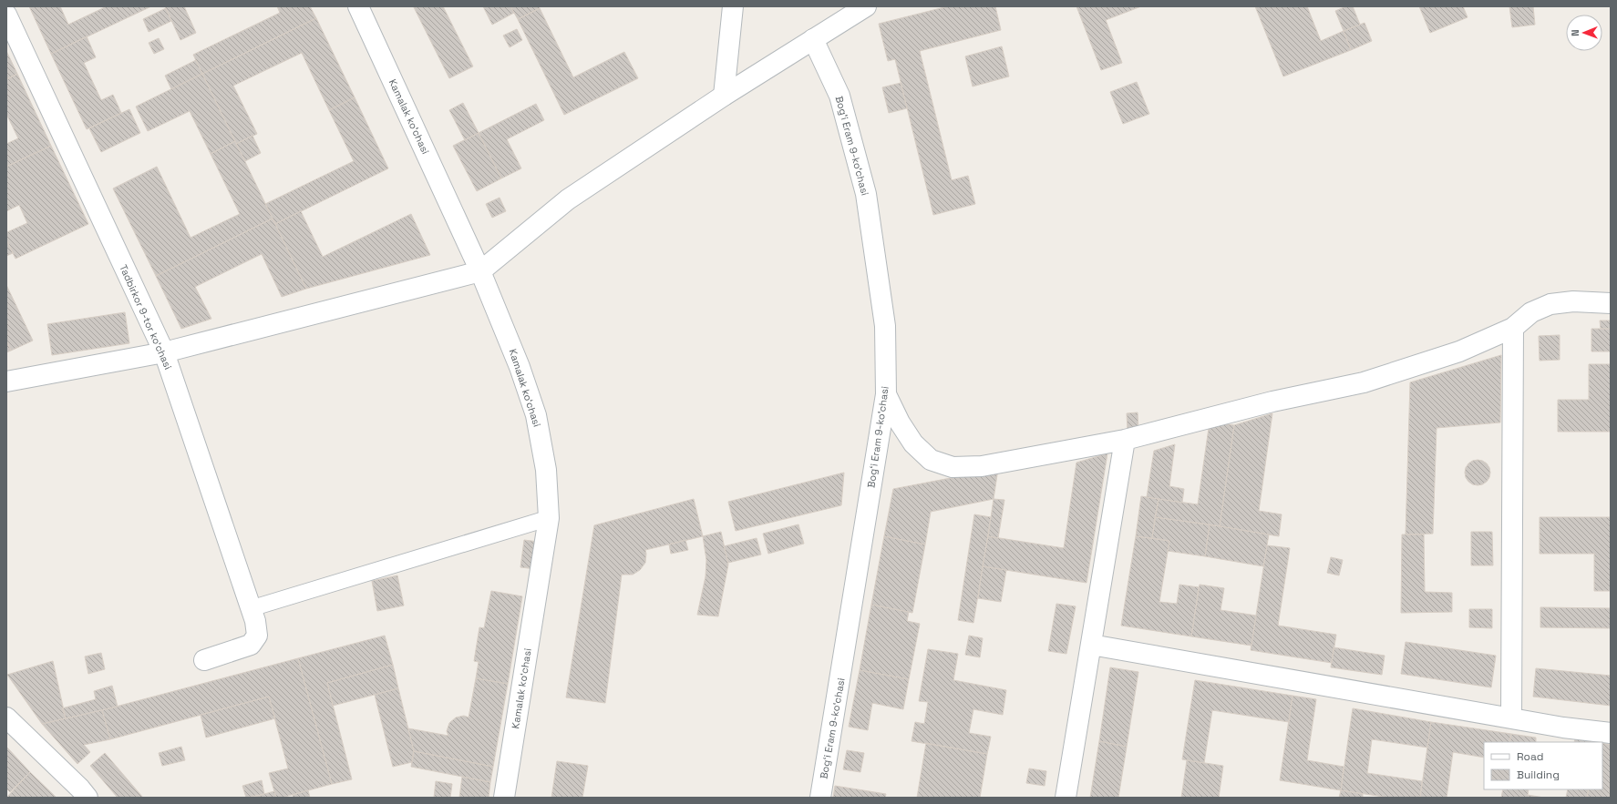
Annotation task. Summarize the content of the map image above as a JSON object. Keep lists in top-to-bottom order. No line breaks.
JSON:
{"streets":{"street":["Kamalak koʻchasi","Bogʻi Eram 9-koʻchasi","Tadbirkor 9-tor koʻchasi"]},"legend":["Road","Building"],"north":"left"}
